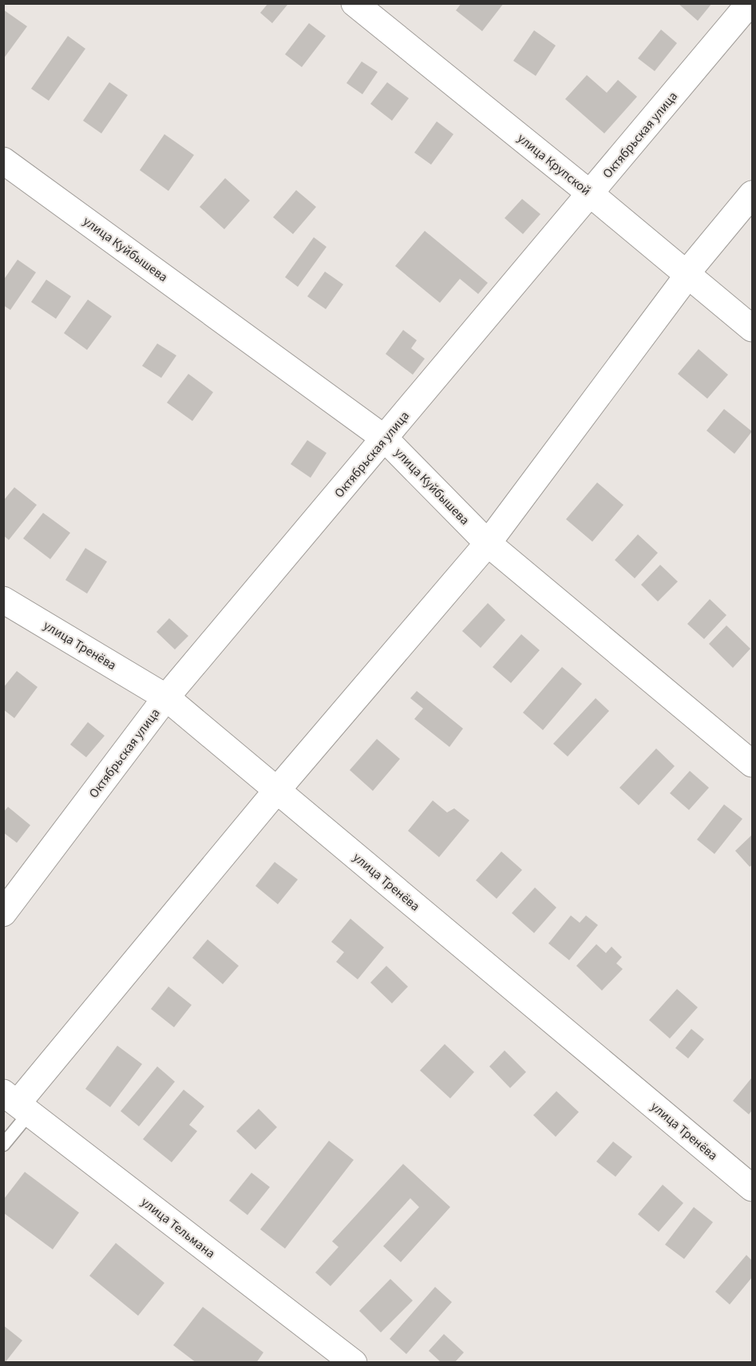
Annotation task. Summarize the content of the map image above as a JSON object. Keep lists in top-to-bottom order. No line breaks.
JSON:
{"streets":{"street":["Октябрьская улица","улица Крупской","улица Куйбышева","улица Тренёва","улица Тельмана"]},"crossings":[["Октябрьская улица","улица Крупской"],["Октябрьская улица","улица Куйбышева"],["Октябрьская улица","улица Тренёва"]]}
